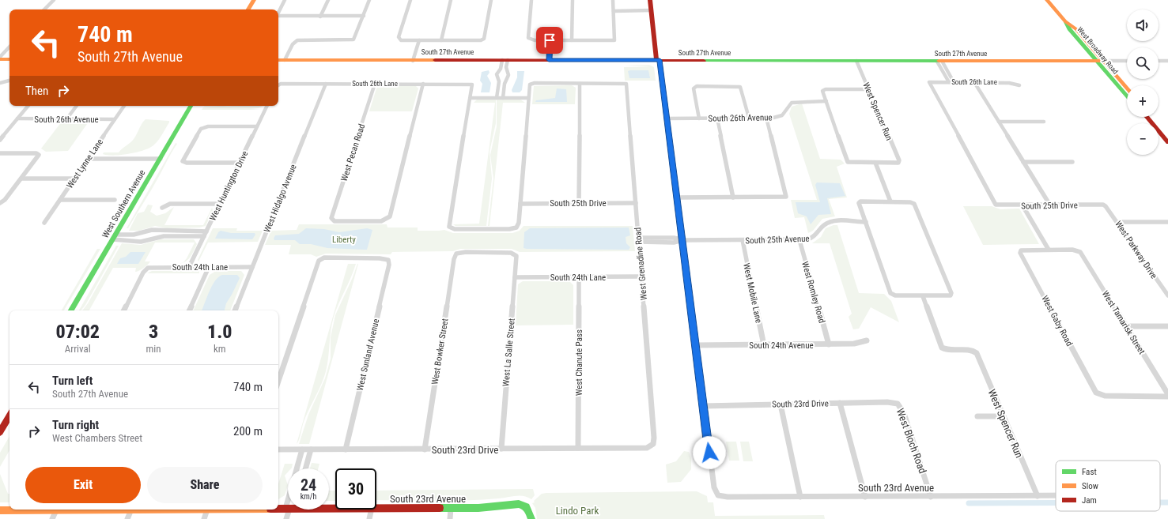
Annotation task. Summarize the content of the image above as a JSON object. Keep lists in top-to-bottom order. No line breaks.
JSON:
{"streets":{"main road":["West Broadway Road","South 27th Avenue","West Southern Avenue","South 23rd Avenue"],"street":["South 26th Lane","West Spencer Run","South 26th Avenue","West Pecan Road","West Lynne Lane","West Huntington Drive","West Hidalgo Avenue","South 25th Drive","South 25th Avenue","West Parkway Drive","West Grenadine Road","South 24th Lane","West Romley Road","West Mobile Lane","West Gaby Road","West Tamarisk Street","South 24th Avenue","West Bowker Street","West La Salle Street","West Sunland Avenue","West Chanute Pass","South 23rd Drive","West Bloch Road"]},"crossings":[["West Broadway Road","South 27th Avenue"],["South 27th Avenue","West Spencer Run"],["South 26th Lane","West Pecan Road"],["South 26th Lane","West Hidalgo Avenue"],["South 26th Lane","South 25th Drive"],["West Spencer Run","South 23rd Avenue"],["South 26th Avenue","West Lynne Lane"],["West Huntington Drive","South 24th Lane"],["West Hidalgo Avenue","South 24th Lane"],["South 25th Drive","West Parkway Drive"],["South 25th Drive","West Grenadine Road"],["South 25th Avenue","West Grenadine Road"],["South 25th Avenue","West Romley Road"],["South 25th Avenue","West Mobile Lane"],["West Grenadine Road","South 24th Lane"],["West Grenadine Road","South 23rd Drive"],["South 24th Lane","West La Salle Street"],["South 24th Lane","West Chanute Pass"],["West Romley Road","South 24th Avenue"],["West Mobile Lane","South 24th Avenue"],["West Gaby Road","West Tamarisk Street"],["West Bowker Street","West La Salle Street"],["West Bowker Street","South 23rd Drive"],["West La Salle Street","South 23rd Drive"],["West Sunland Avenue","South 23rd Drive"],["West Chanute Pass","South 23rd Drive"],["South 23rd Drive","West Bloch Road"],["South 23rd Drive","South 23rd Avenue"],["West Bloch Road","South 23rd Avenue"]],"parks":["Liberty","Lindo Park"],"legend":["Fast","Slow","Jam"],"page":{"map_buttons":["+","−"],"turn":["740 m","South 27th Avenue"],"then":"Then","eta":["07:02","Arrival","3","min","1.0","km"],"list":[{"name":"Turn left","note":"South 27th Avenue","value":"740 m"},{"name":"Turn right","note":"West Chambers Street","value":"200 m"}],"buttons":["Exit","Share"],"speed":"24 km/h","limit":"30"}}
